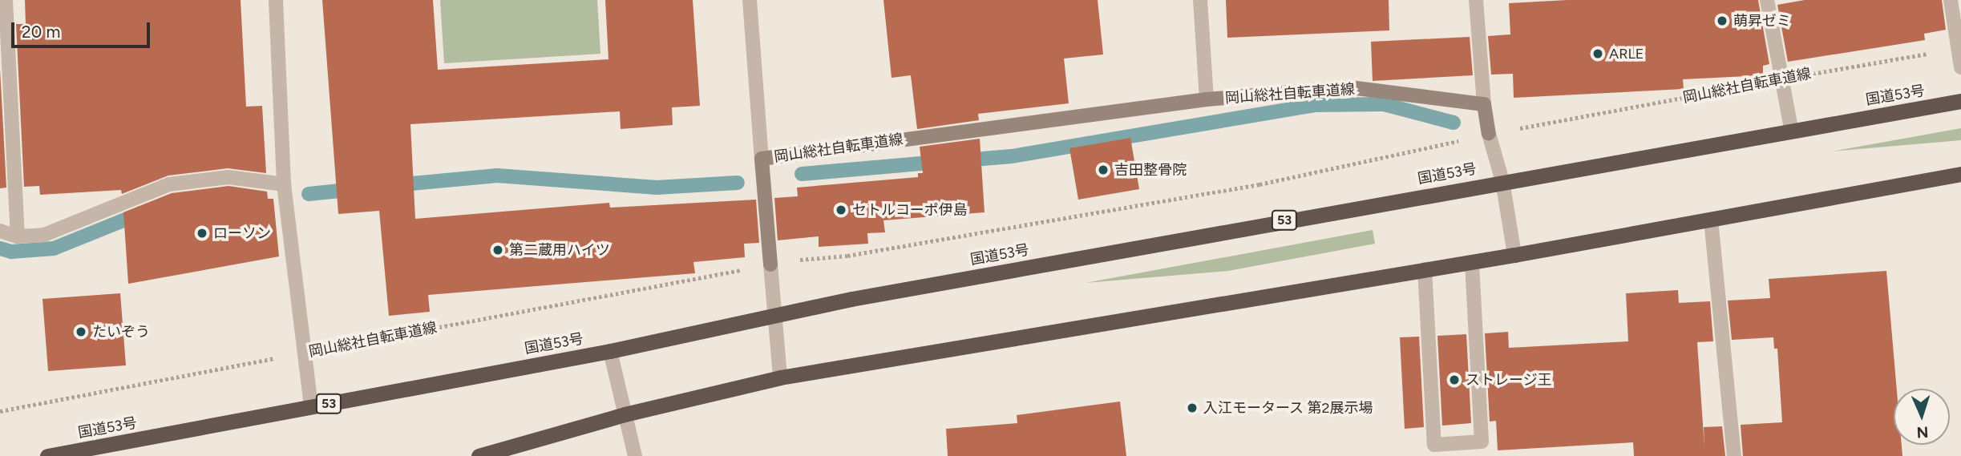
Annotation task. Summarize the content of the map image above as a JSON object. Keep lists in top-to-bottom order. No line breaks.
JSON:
{"streets":{"highway":["国道53号","53"],"main road":["岡山総社自転車道線"]},"places":["萌昇ゼミ","ARLE","吉田整骨院","セトルコーポ伊島","ローソン","第二蔵用ハイツ","たいぞう","ストレージ王","入江モータース 第2展示場"],"scale_bar":"20 m","north":"bottom"}
